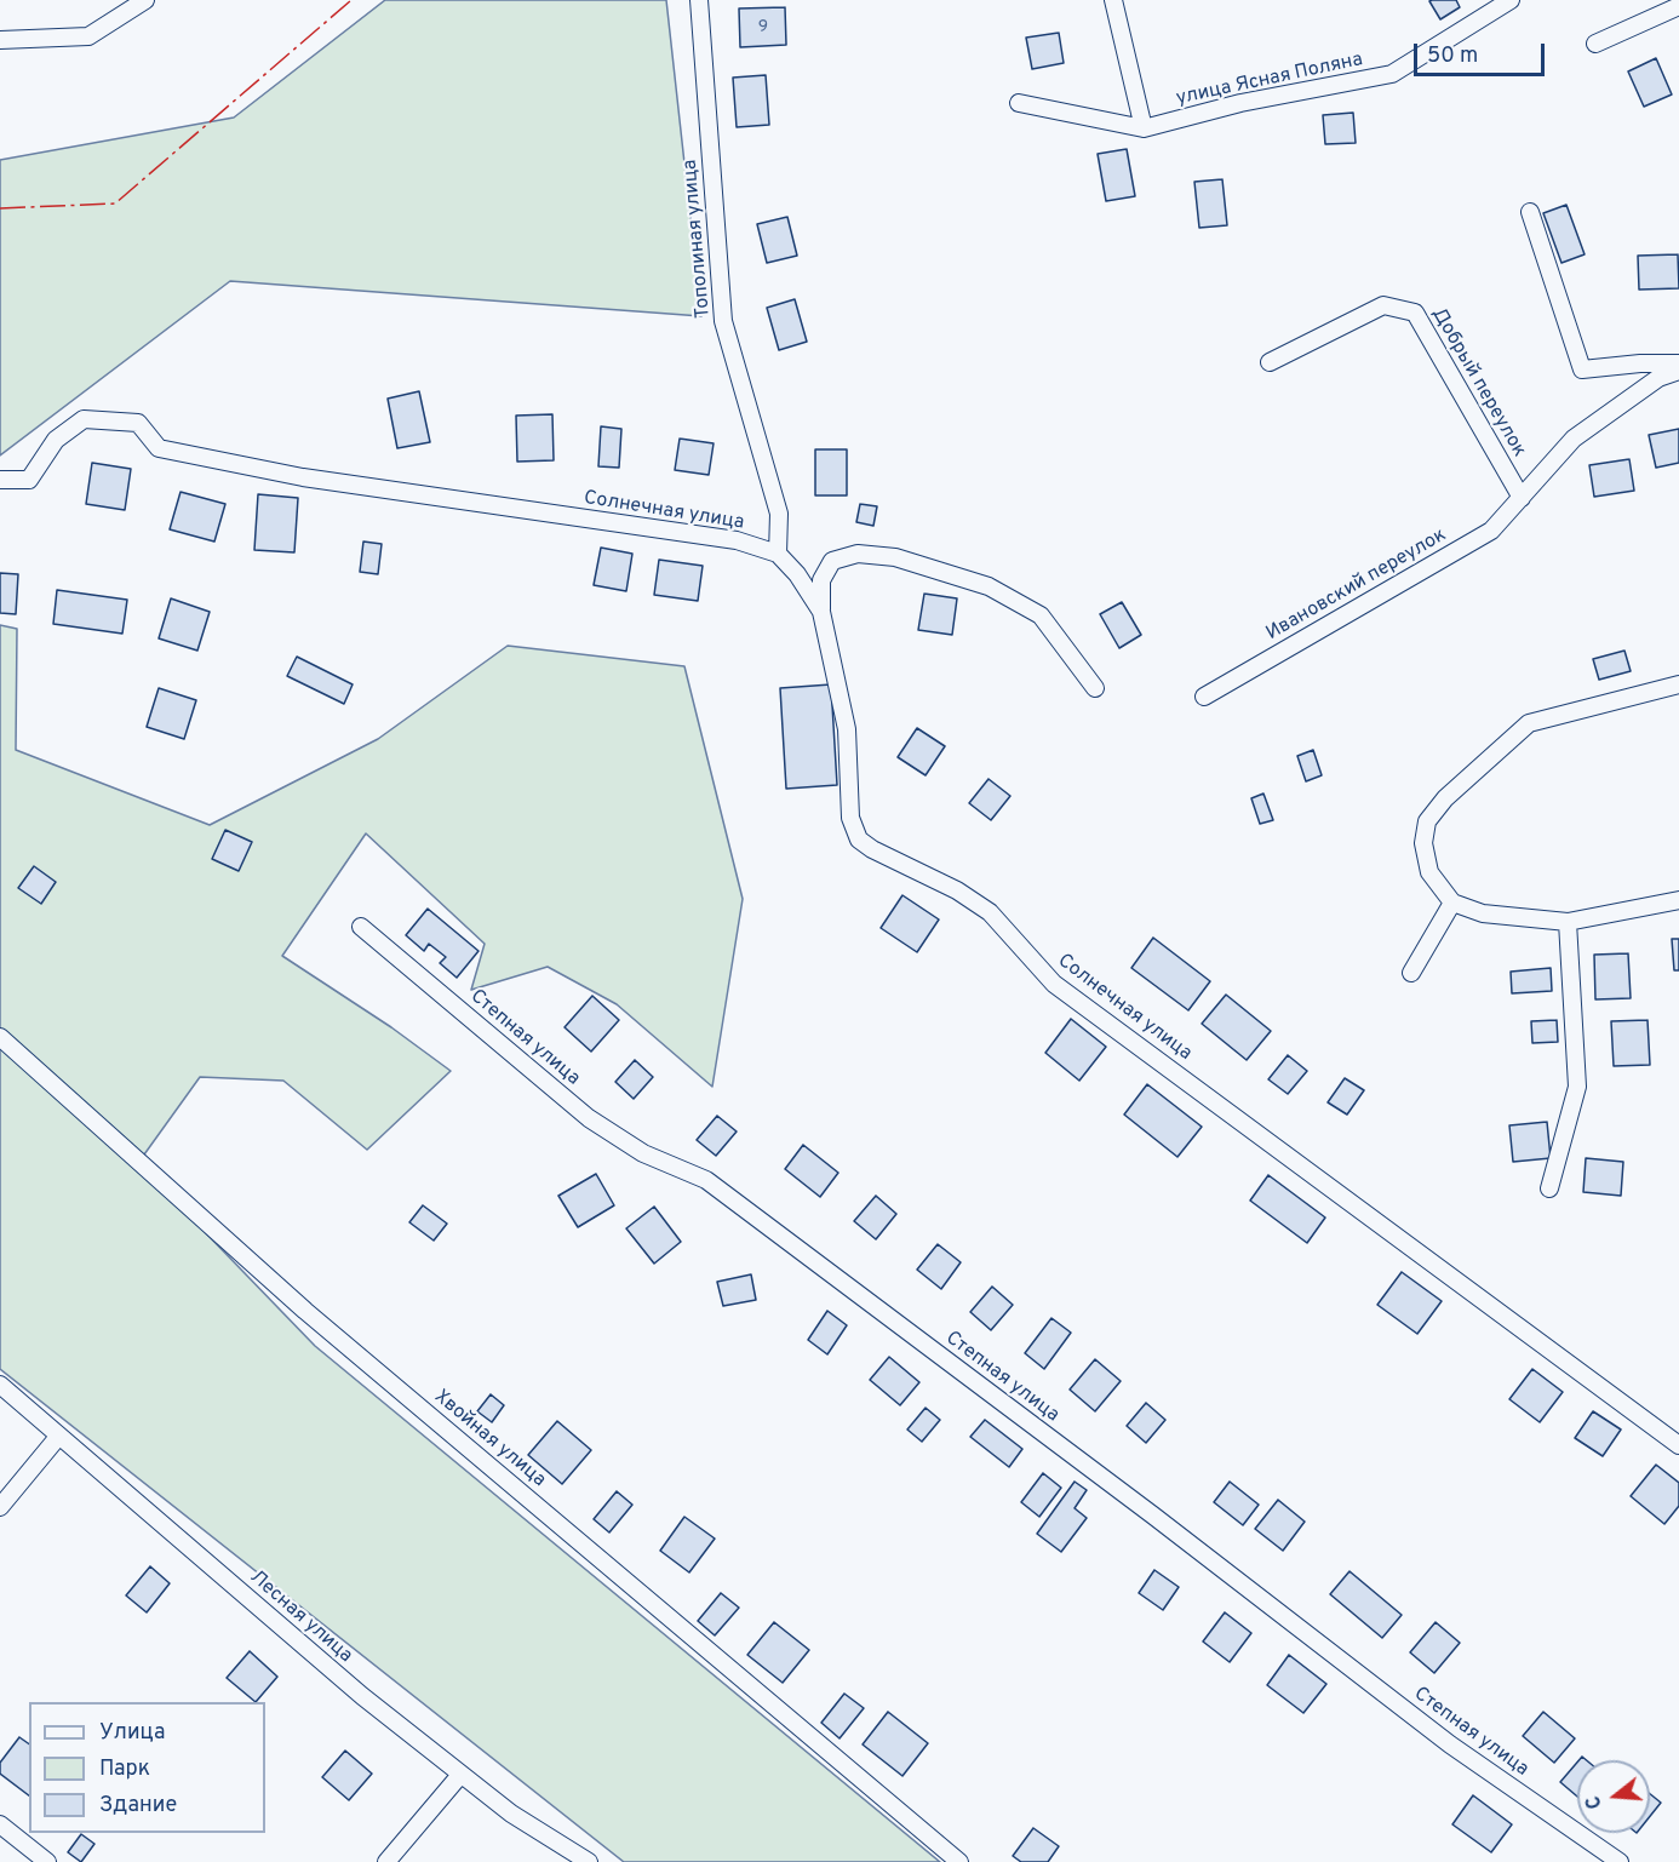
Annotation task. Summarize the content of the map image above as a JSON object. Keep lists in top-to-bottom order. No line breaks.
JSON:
{"streets":{"street":["улица Ясная Поляна","Тополиная улица","Добрый переулок","Солнечная улица","Ивановский переулок","Степная улица","Хвойная улица","Лесная улица"]},"crossings":[["Тополиная улица","Солнечная улица"],["Добрый переулок","Ивановский переулок"]],"house_numbers":["9"],"legend":["Улица","Парк","Здание"],"scale_bar":"50 m","north":"left"}
